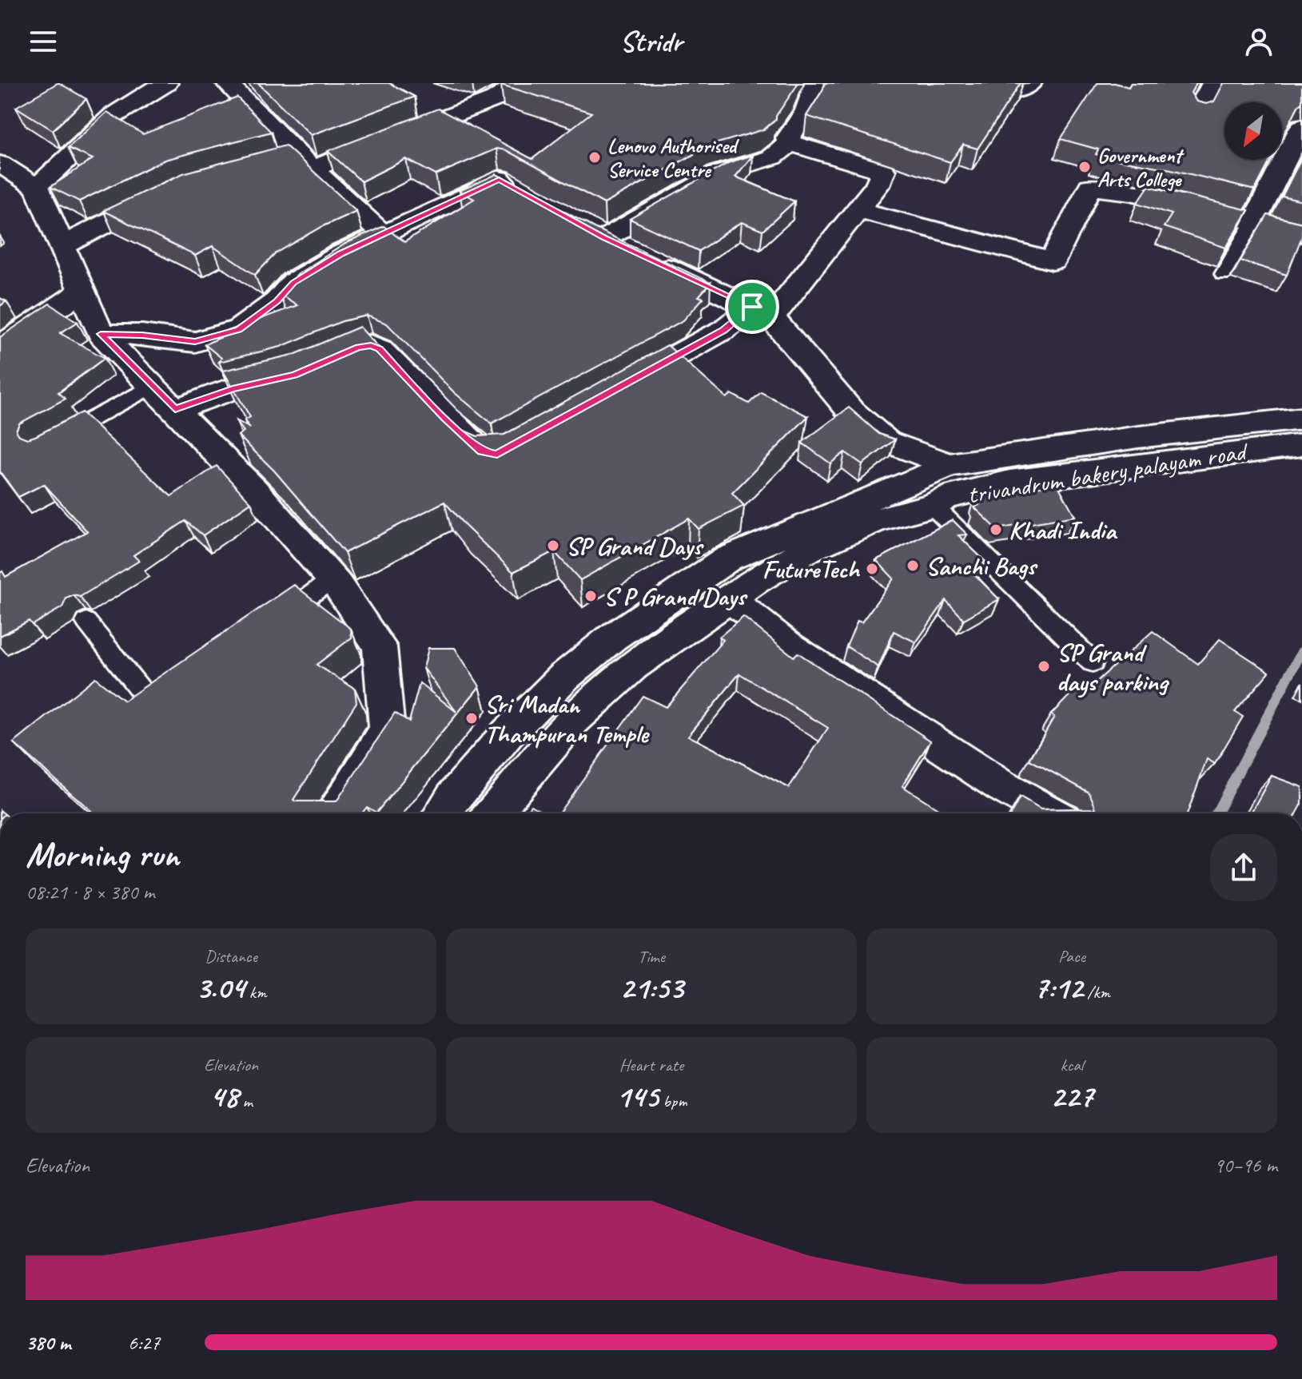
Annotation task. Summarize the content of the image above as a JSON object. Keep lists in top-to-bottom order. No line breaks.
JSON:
{"streets":{"street":["trivandrum bakery palayam road"]},"places":["Lenovo Authorised Service Centre","Government Arts College","Khadi India","SP Grand Days","Sanchi Bags","FutureTech","S P Grand Days","SP Grand days parking","Sri Madan Thampuran Temple"],"north":"bottom left","page":{"header":"Stridr","heading":["Morning run","08:21 · 8 × 380 m"],"stats":[["Distance","3.04 km"],["Time","21:53"],["Pace","7:12 /km"],["Elevation","48 m"],["Heart rate","145 bpm"],["kcal","227"]],"chart":["Elevation","90–96 m"],"list":[{"name":"380 m","note":"6:27"}]}}
